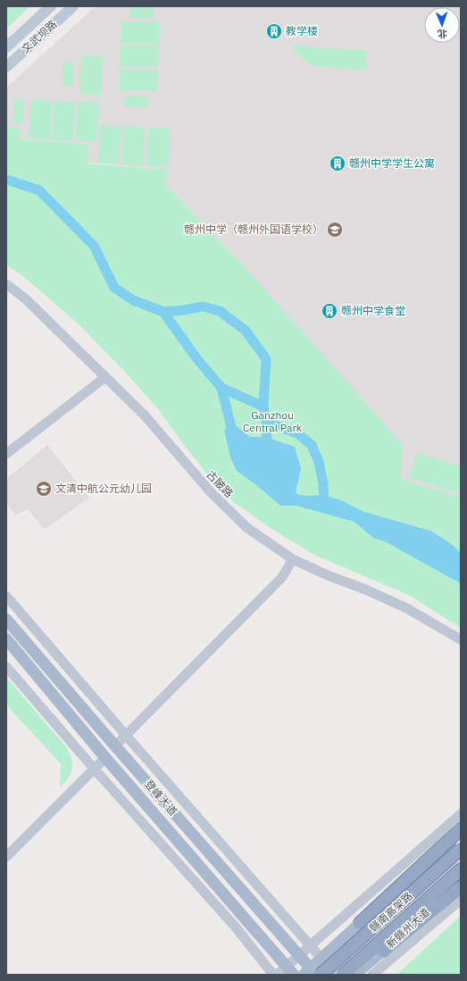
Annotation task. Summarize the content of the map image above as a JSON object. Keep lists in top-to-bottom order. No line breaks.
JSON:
{"streets":{"highway":["赣南高架路"],"main road":["文武坝路","登峰大道","新赣州大道"],"street":["古陂路"]},"crossings":[["登峰大道","赣南高架路"]],"parks":["Ganzhou Central Park"],"places":{"building":["教学楼","赣州中学学生公寓","赣州中学食堂"],"school or university":["赣州中学（赣州外国语学校）","文清中航公元幼儿园"]},"north":"bottom"}
